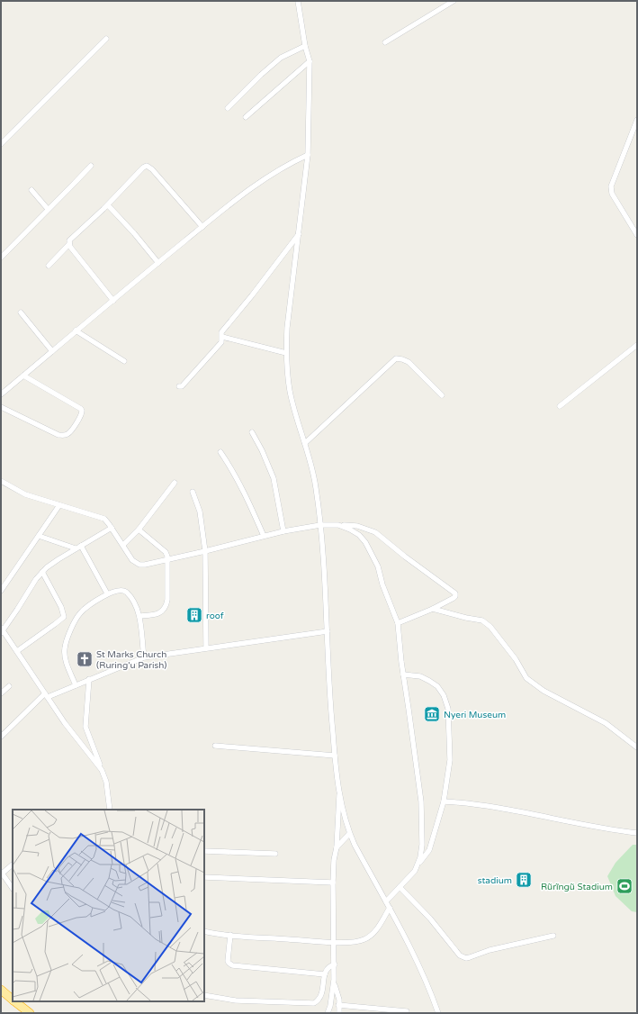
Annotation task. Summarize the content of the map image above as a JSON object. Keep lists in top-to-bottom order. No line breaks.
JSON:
{"places":{"building":["roof","stadium"],"church":["St Marks Church (Ruring'u Parish)"],"museum":["Nyeri Museum"],"sports":["Rũrĩngũ Stadium"]}}
